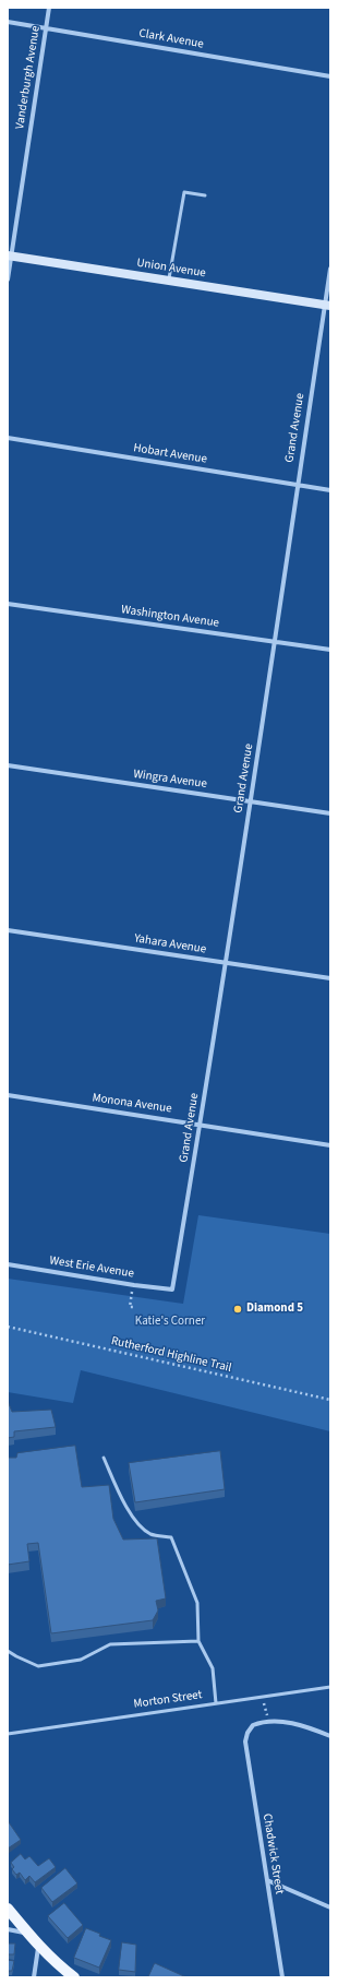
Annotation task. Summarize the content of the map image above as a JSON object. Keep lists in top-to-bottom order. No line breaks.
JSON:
{"streets":{"main road":["Union Avenue"],"street":["Clark Avenue","Vanderburgh Avenue","Grand Avenue","Hobart Avenue","Washington Avenue","Wingra Avenue","Yahara Avenue","Monona Avenue","West Erie Avenue","Chadwick Street"],"lane":["Morton Street"],"path":["Rutherford Highline Trail"]},"crossings":[["Clark Avenue","Vanderburgh Avenue"],["Vanderburgh Avenue","Union Avenue"],["Union Avenue","Grand Avenue"],["Grand Avenue","Hobart Avenue"],["Grand Avenue","Washington Avenue"],["Grand Avenue","Wingra Avenue"],["Grand Avenue","Yahara Avenue"],["Grand Avenue","Monona Avenue"],["Grand Avenue","West Erie Avenue"]],"parks":["Katie's Corner"],"places":["Diamond 5"]}
